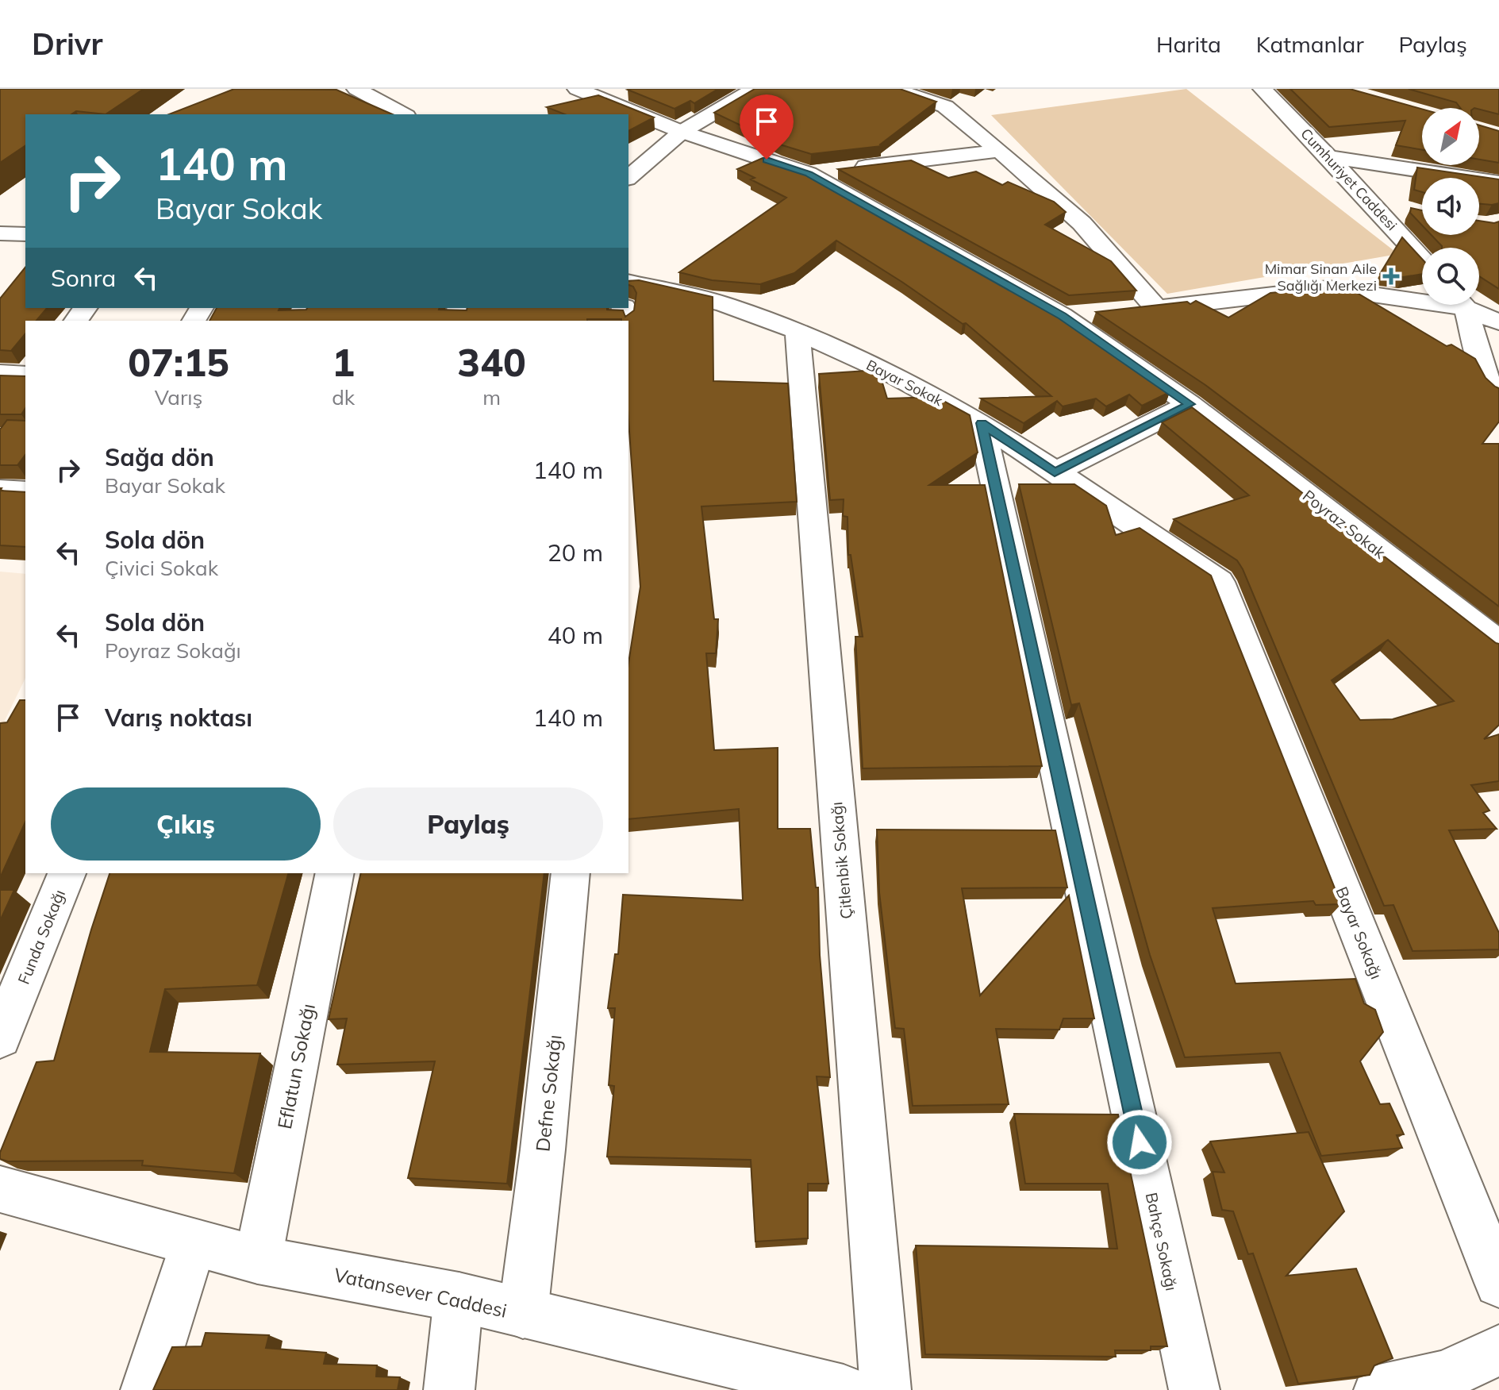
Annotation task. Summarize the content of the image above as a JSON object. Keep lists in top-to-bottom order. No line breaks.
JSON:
{"streets":{"street":["Cumhuriyet Caddesi","Bayar Sokak","Poyraz Sokak","Çitlenbik Sokağı","Bayar Sokağı","Funda Sokağı","Eflatun Sokağı","Defne Sokağı","Bahçe Sokağı","Vatansever Caddesi"]},"crossings":[["Bayar Sokak","Çitlenbik Sokağı"],["Bayar Sokak","Bayar Sokağı"],["Bayar Sokak","Bahçe Sokağı"],["Eflatun Sokağı","Vatansever Caddesi"],["Defne Sokağı","Vatansever Caddesi"]],"places":{"health":["Mimar Sinan Aile Sağlığı Merkezi"]},"north":"top right","page":{"header":"Drivr","nav":["Harita","Katmanlar","Paylaş"],"turn":["140 m","Bayar Sokak"],"then":"Sonra","eta":["07:15","Varış","1","dk","340","m"],"list":[{"name":"Sağa dön","note":"Bayar Sokak","value":"140 m"},{"name":"Sola dön","note":"Çivici Sokak","value":"20 m"},{"name":"Sola dön","note":"Poyraz Sokağı","value":"40 m"},{"name":"Varış noktası","value":"140 m"}],"buttons":["Çıkış","Paylaş"]}}
